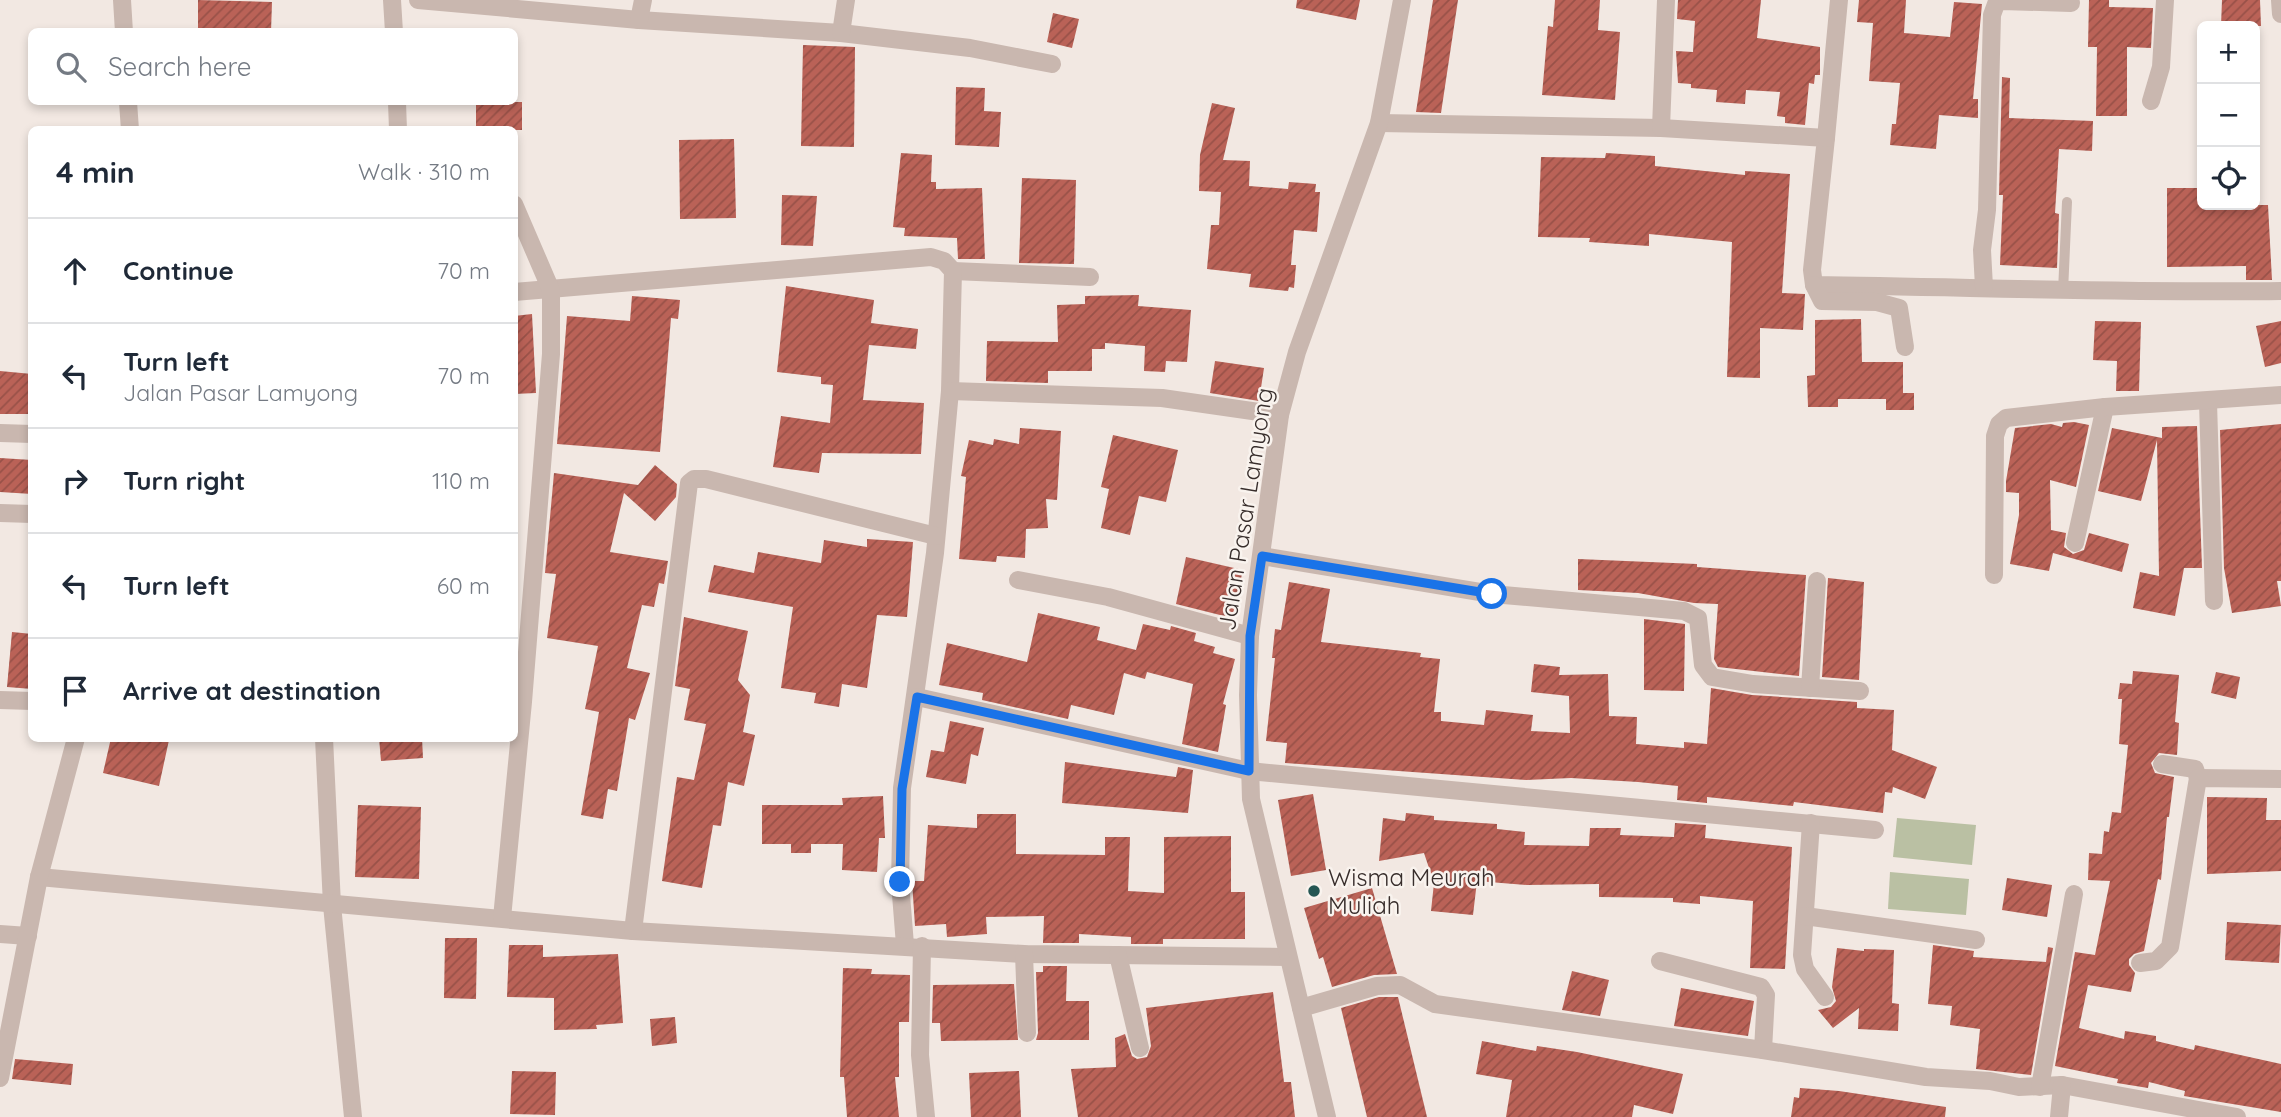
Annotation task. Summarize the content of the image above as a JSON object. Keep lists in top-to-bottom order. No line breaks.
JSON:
{"streets":{"street":["Jalan Pasar Lamyong"]},"places":["Wisma Meurah Muliah"],"page":{"map_buttons":["+","−"],"search":"Search here","heading":["4 min","Walk · 310 m"],"list":[["Continue","70 m"],["Turn left","Jalan Pasar Lamyong","70 m"],["Turn right","110 m"],["Turn left","60 m"],"Arrive at destination"]}}
